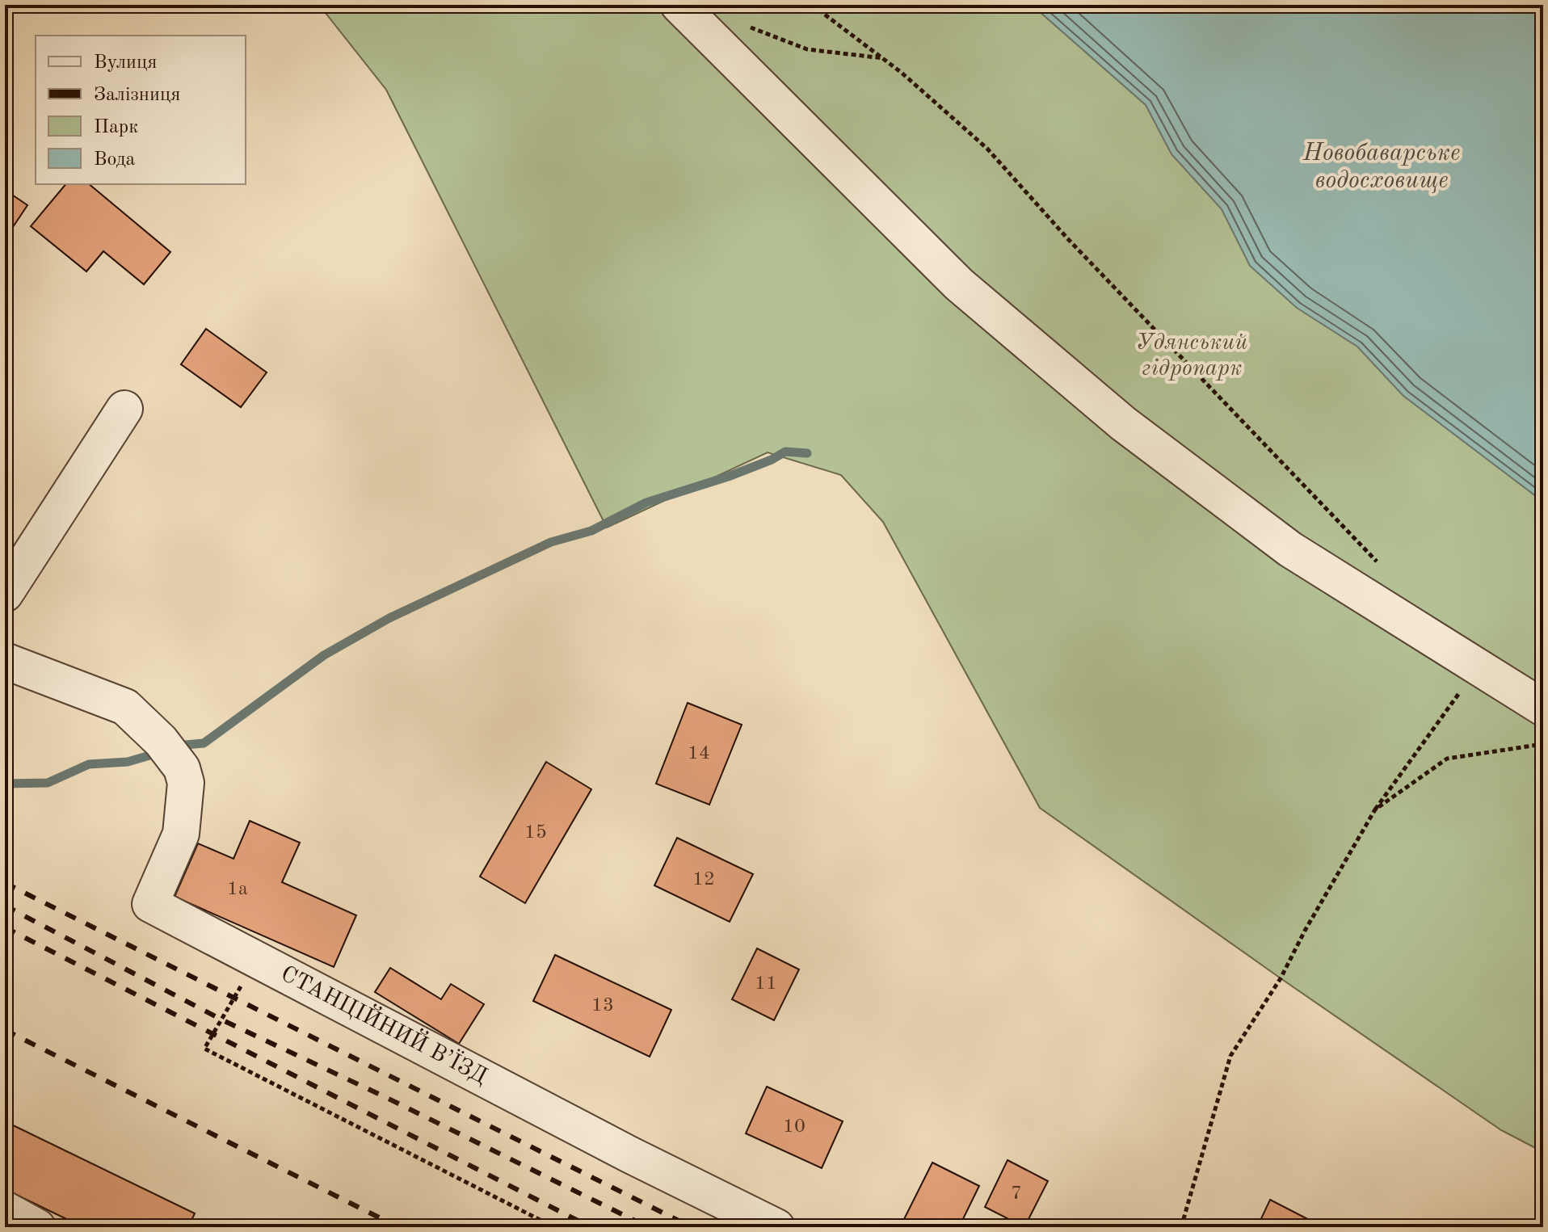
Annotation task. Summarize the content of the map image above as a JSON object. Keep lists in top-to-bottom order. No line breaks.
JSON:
{"streets":{"street":["СТАНЦІЙНИЙ В’ЇЗД"]},"water":["Новобаварське водосховище"],"parks":["Удянський гідропарк"],"house_numbers":["14","15","12","1а","11","13","10","7"],"legend":["Вулиця","Залізниця","Парк","Вода"]}
